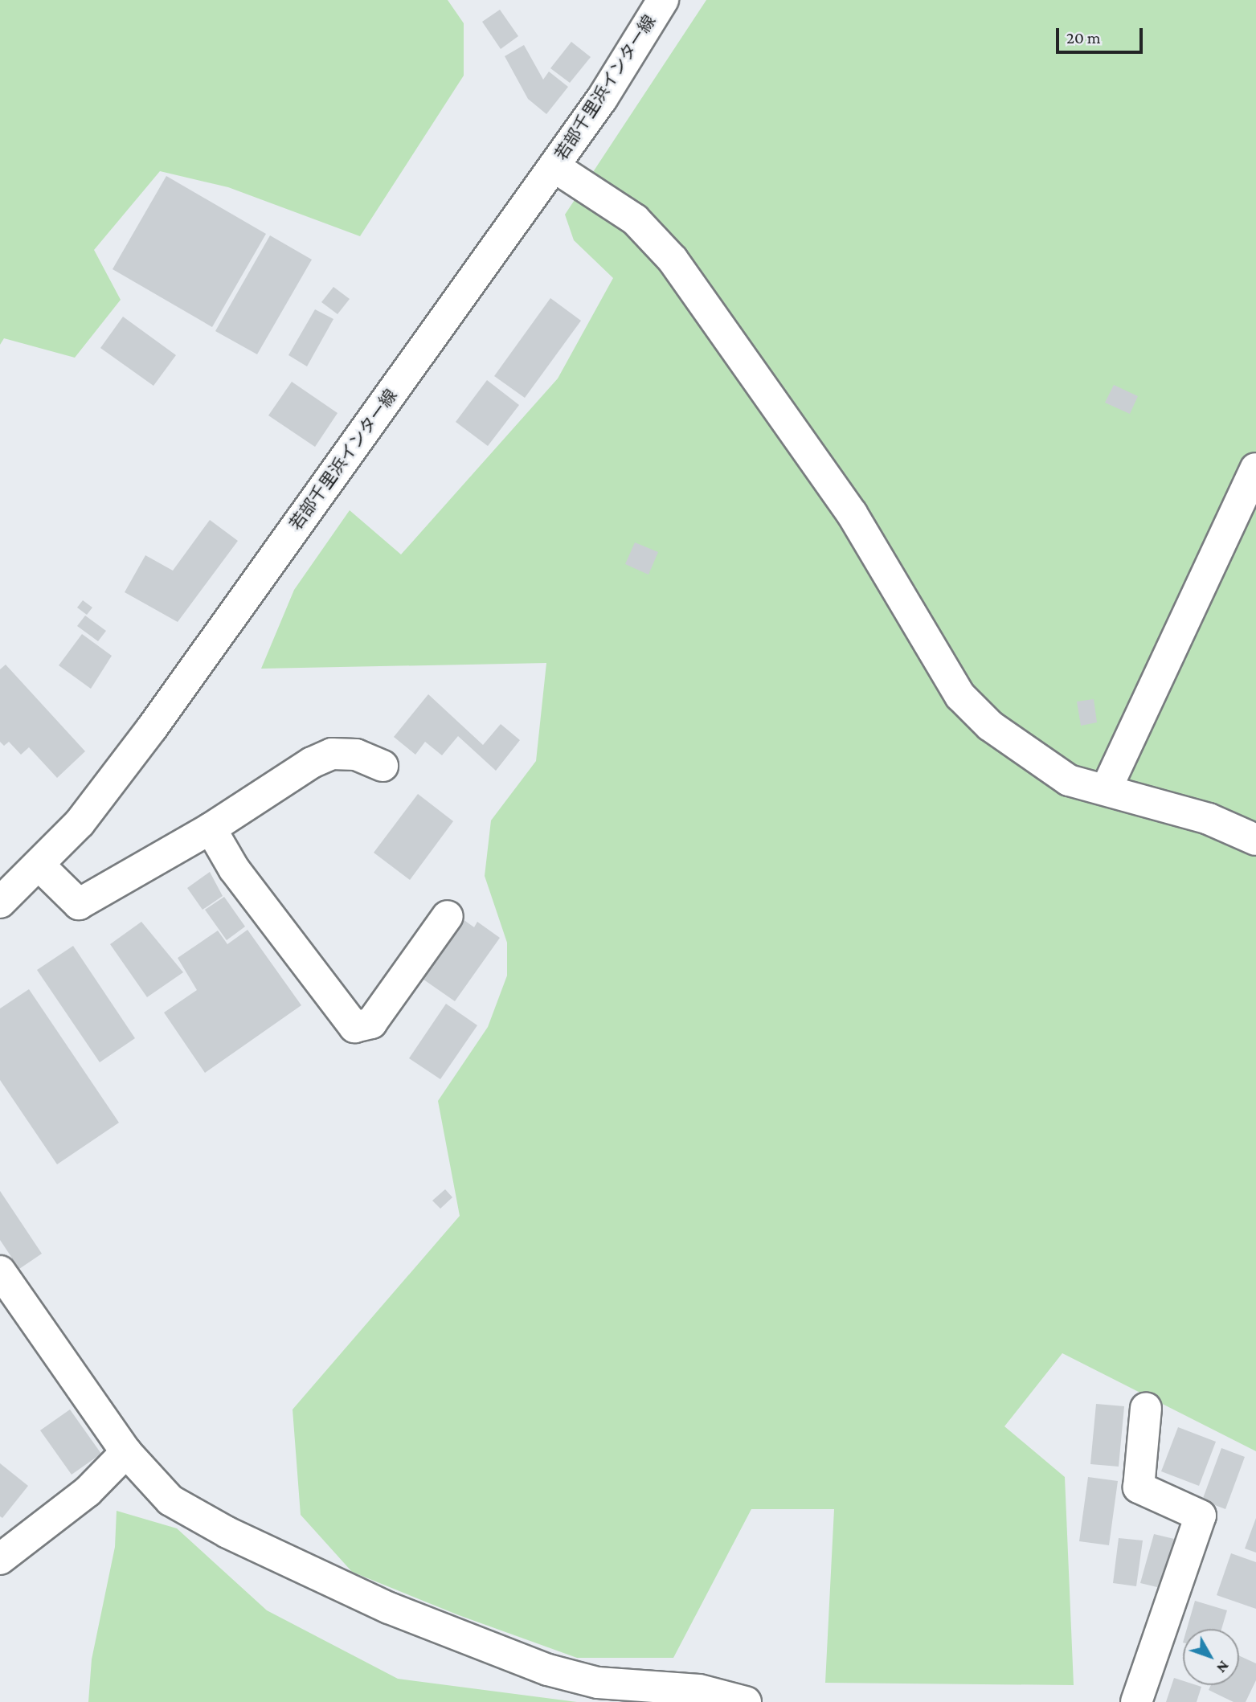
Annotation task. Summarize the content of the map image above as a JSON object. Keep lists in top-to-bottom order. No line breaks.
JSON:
{"streets":{"street":["若部千里浜インター線"]},"scale_bar":"20 m","north":"bottom right"}
